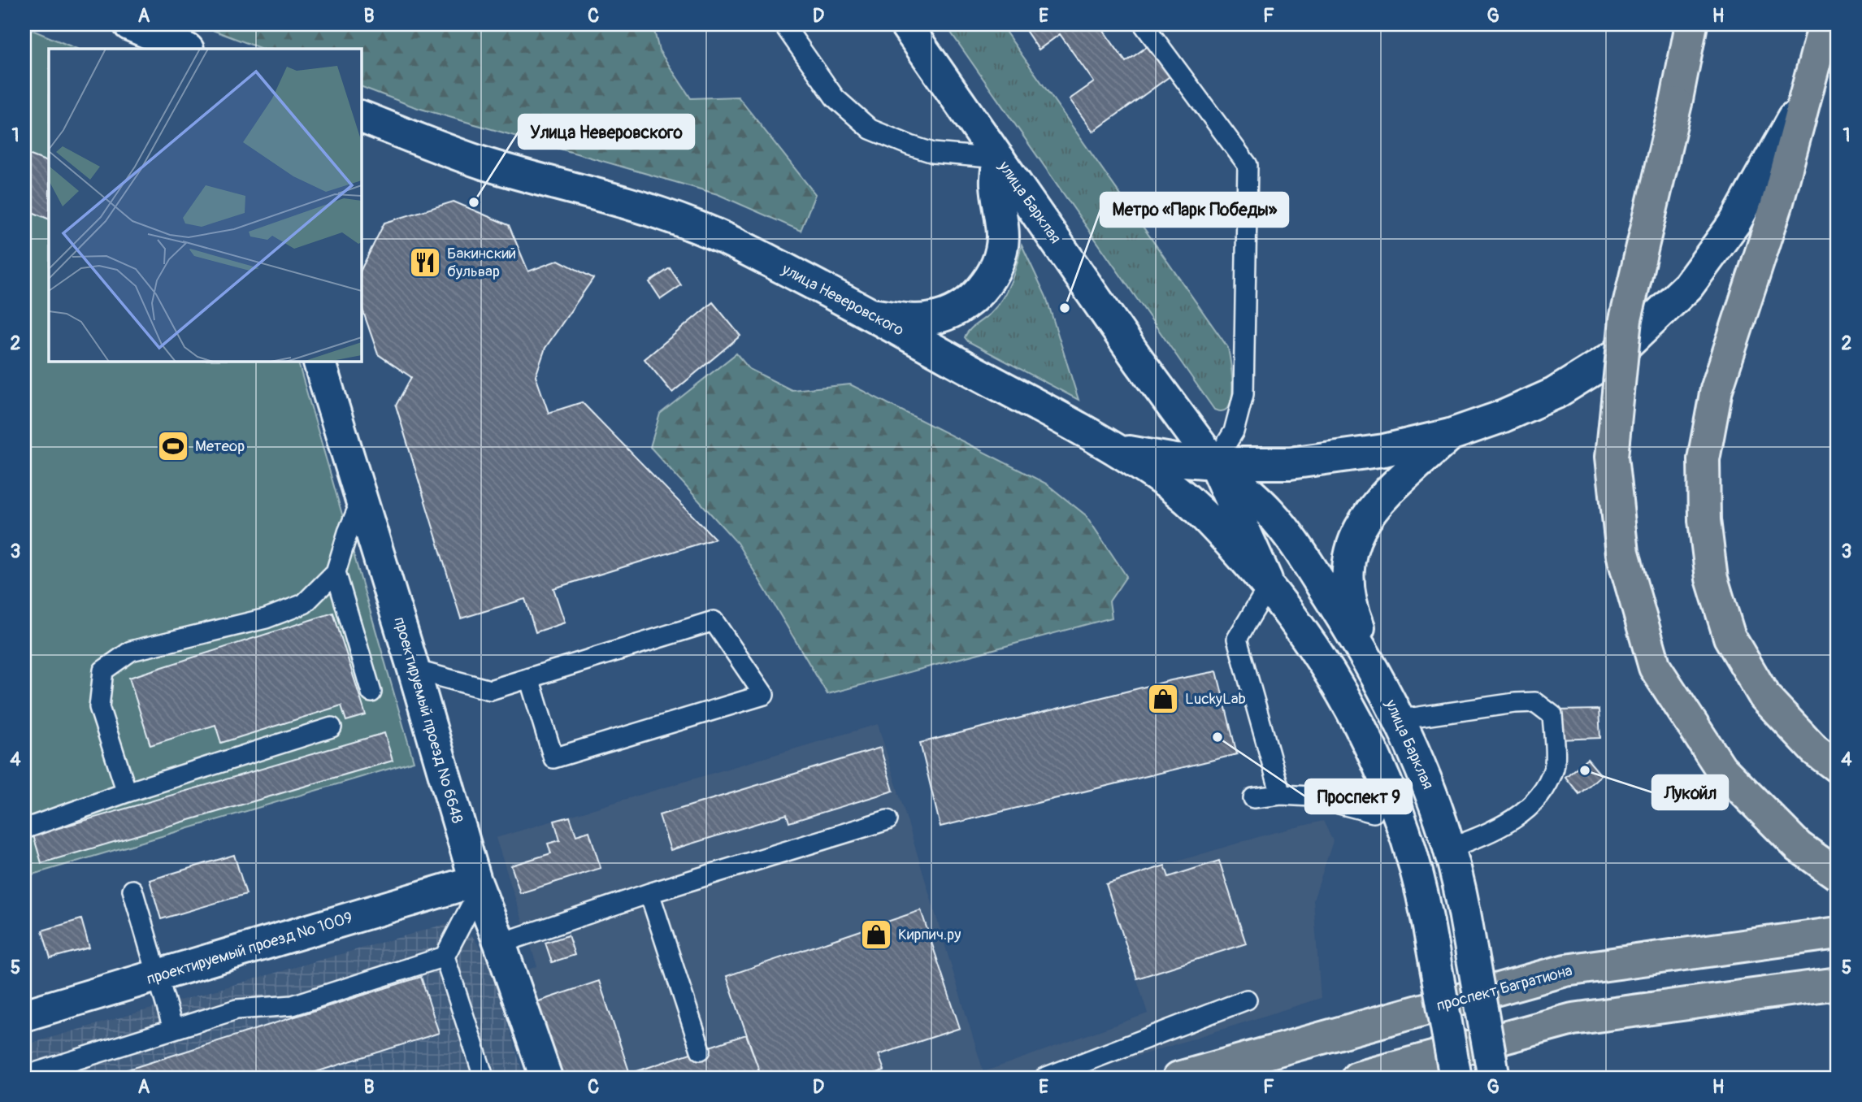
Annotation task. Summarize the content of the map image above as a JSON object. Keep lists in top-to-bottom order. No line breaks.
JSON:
{"streets":{"main road":["улица Барклая","улица Неверовского","проектируемый проезд № 6648","проектируемый проезд № 1009","проспект Багратиона"]},"crossings":[["улица Барклая","улица Неверовского"],["проектируемый проезд № 6648","проектируемый проезд № 1009"]],"places":{"other":["Улица Неверовского","Метро «Парк Победы»","Проспект 9","Лукойл"],"restaurant":["Бакинский бульвар"],"sports":["Метеор"],"shop":["LuckyLab","Кирпич.ру"]},"grid":{"columns":["A","B","C","D","E","F","G","H"],"rows":["1","2","3","4","5"]}}
